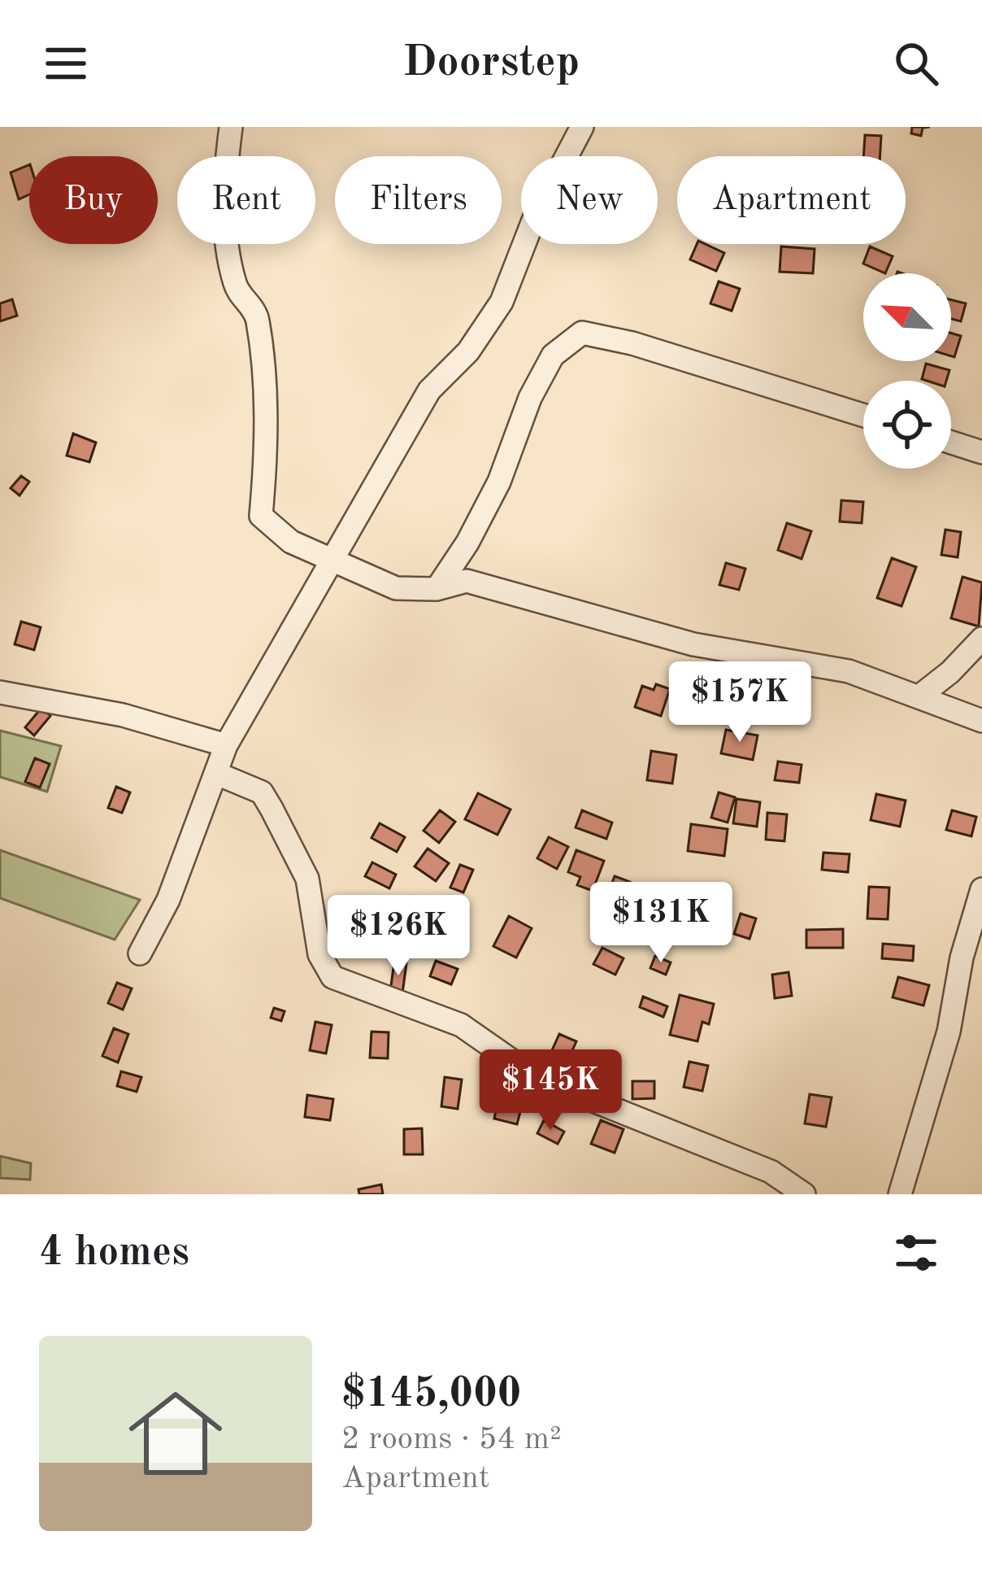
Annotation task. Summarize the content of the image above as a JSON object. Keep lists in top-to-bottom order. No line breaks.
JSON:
{"north":"top left","page":{"header":"Doorstep","chip":["Buy","Rent","Filters","New","Apartment"],"price":["$157K","$131K","$126K","$145K"],"heading":"4 homes","list":[{"name":"$145,000","note":"2 rooms · 54 m² · Apartment"}]}}
